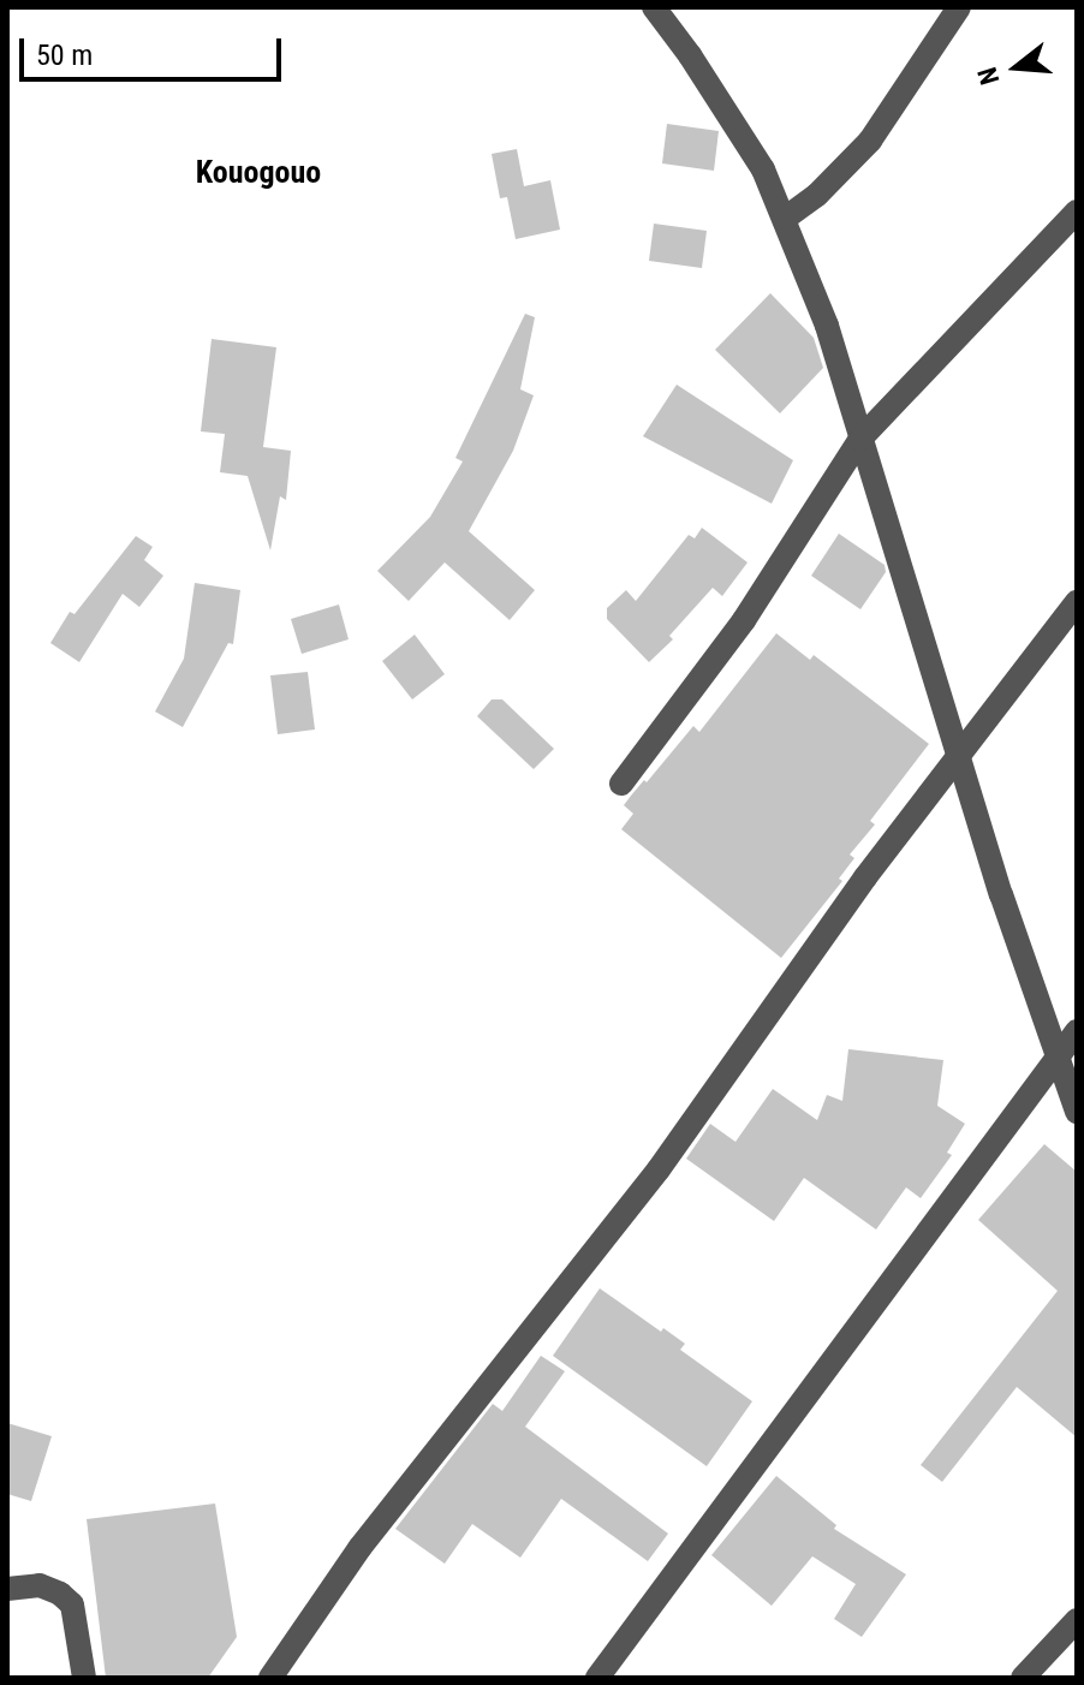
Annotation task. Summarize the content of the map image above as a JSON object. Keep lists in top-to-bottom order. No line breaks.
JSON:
{"districts":["Kouogouo"],"scale_bar":"50 m","north":"left"}
